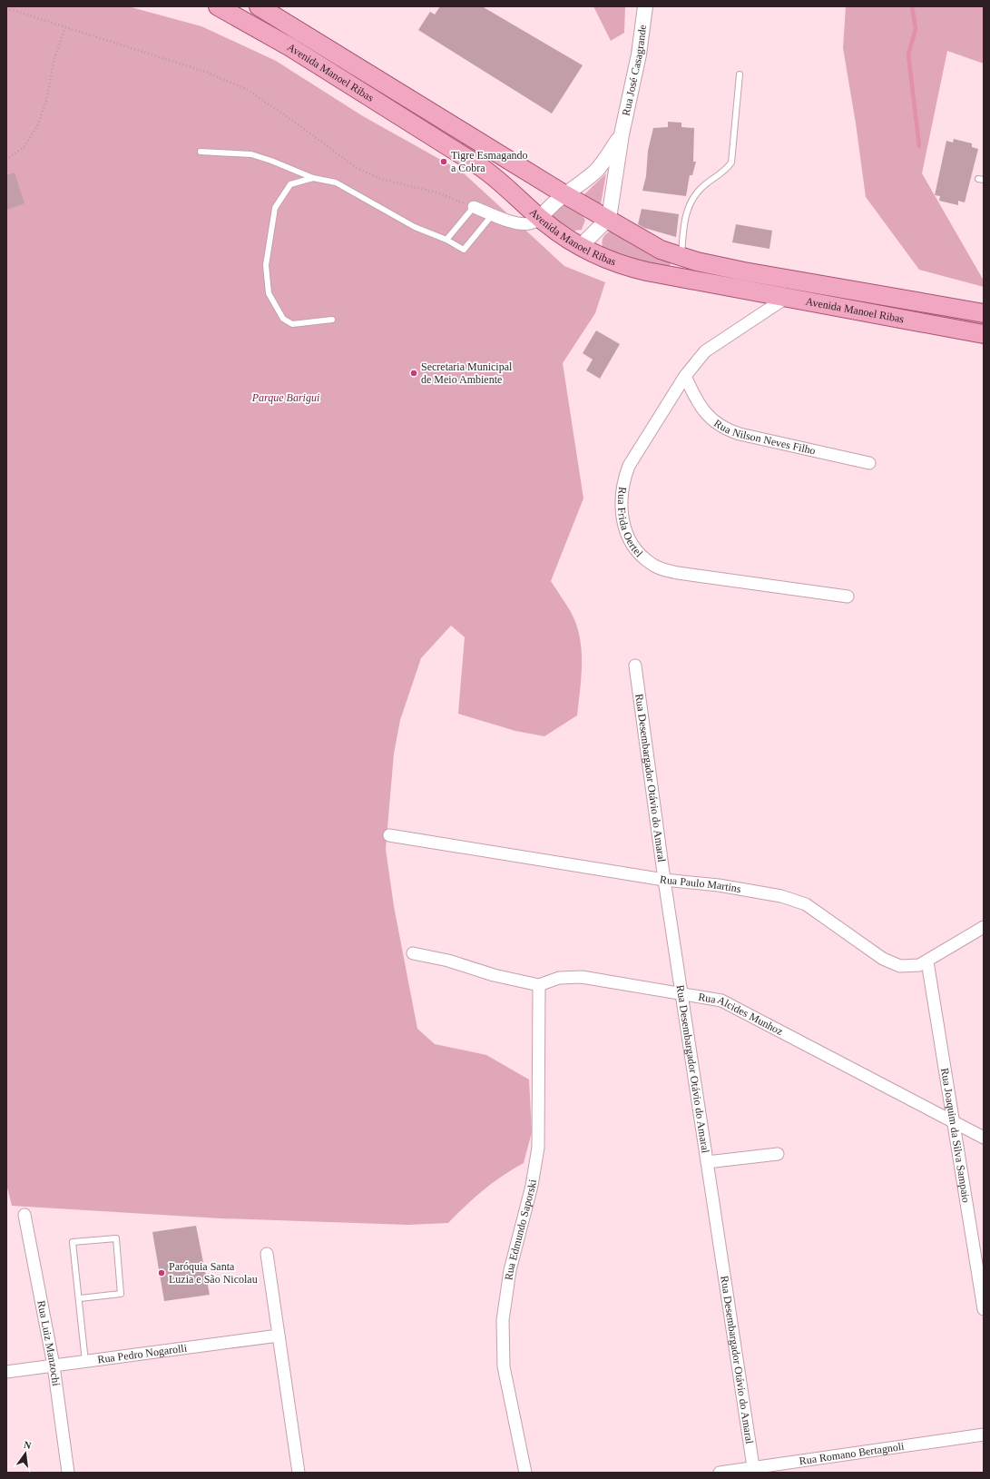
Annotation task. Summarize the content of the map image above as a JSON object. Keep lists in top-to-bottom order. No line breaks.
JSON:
{"streets":{"main road":["Avenida Manoel Ribas"],"street":["Rua José Casagrande","Rua Nilson Neves Filho","Rua Frida Oertel","Rua Desembargador Otávio do Amaral","Rua Paulo Martins","Rua Alcides Munhoz","Rua Joaquim da Silva Sampaio","Rua Edmundo Saporski","Rua Luiz Manzochi","Rua Pedro Nogarolli","Rua Romano Bertagnoli"]},"crossings":[["Rua José Casagrande","Avenida Manoel Ribas"],["Avenida Manoel Ribas","Rua Frida Oertel"],["Rua Nilson Neves Filho","Rua Frida Oertel"],["Rua Desembargador Otávio do Amaral","Rua Paulo Martins"],["Rua Desembargador Otávio do Amaral","Rua Alcides Munhoz"],["Rua Desembargador Otávio do Amaral","Rua Romano Bertagnoli"],["Rua Paulo Martins","Rua Joaquim da Silva Sampaio"],["Rua Alcides Munhoz","Rua Joaquim da Silva Sampaio"],["Rua Alcides Munhoz","Rua Edmundo Saporski"],["Rua Luiz Manzochi","Rua Pedro Nogarolli"]],"parks":["Parque Barigui"],"places":["Tigre Esmagando a Cobra","Secretaria Municipal de Meio Ambiente","Paróquia Santa Luzia e São Nicolau"],"north":"top"}
